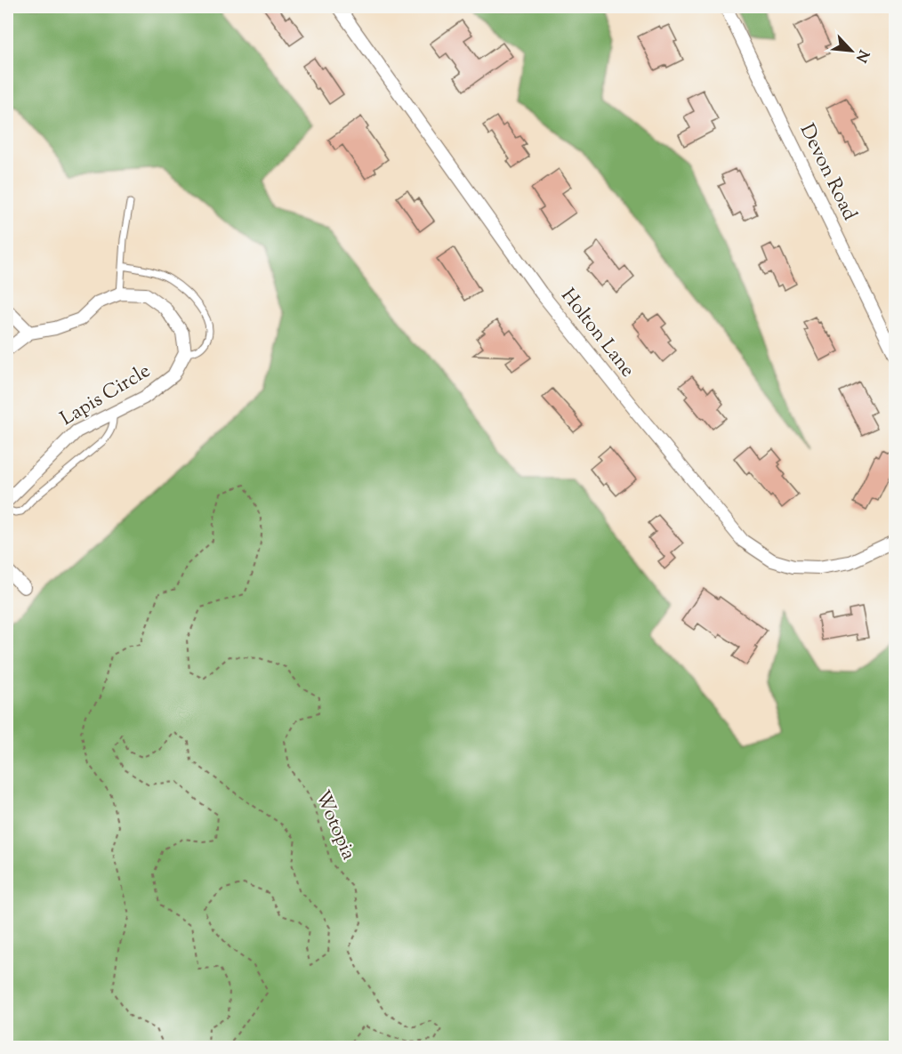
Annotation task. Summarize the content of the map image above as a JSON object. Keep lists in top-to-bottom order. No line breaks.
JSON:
{"streets":{"street":["Devon Road","Holton Lane","Lapis Circle"],"path":["Wotopia"]},"north":"bottom right"}
